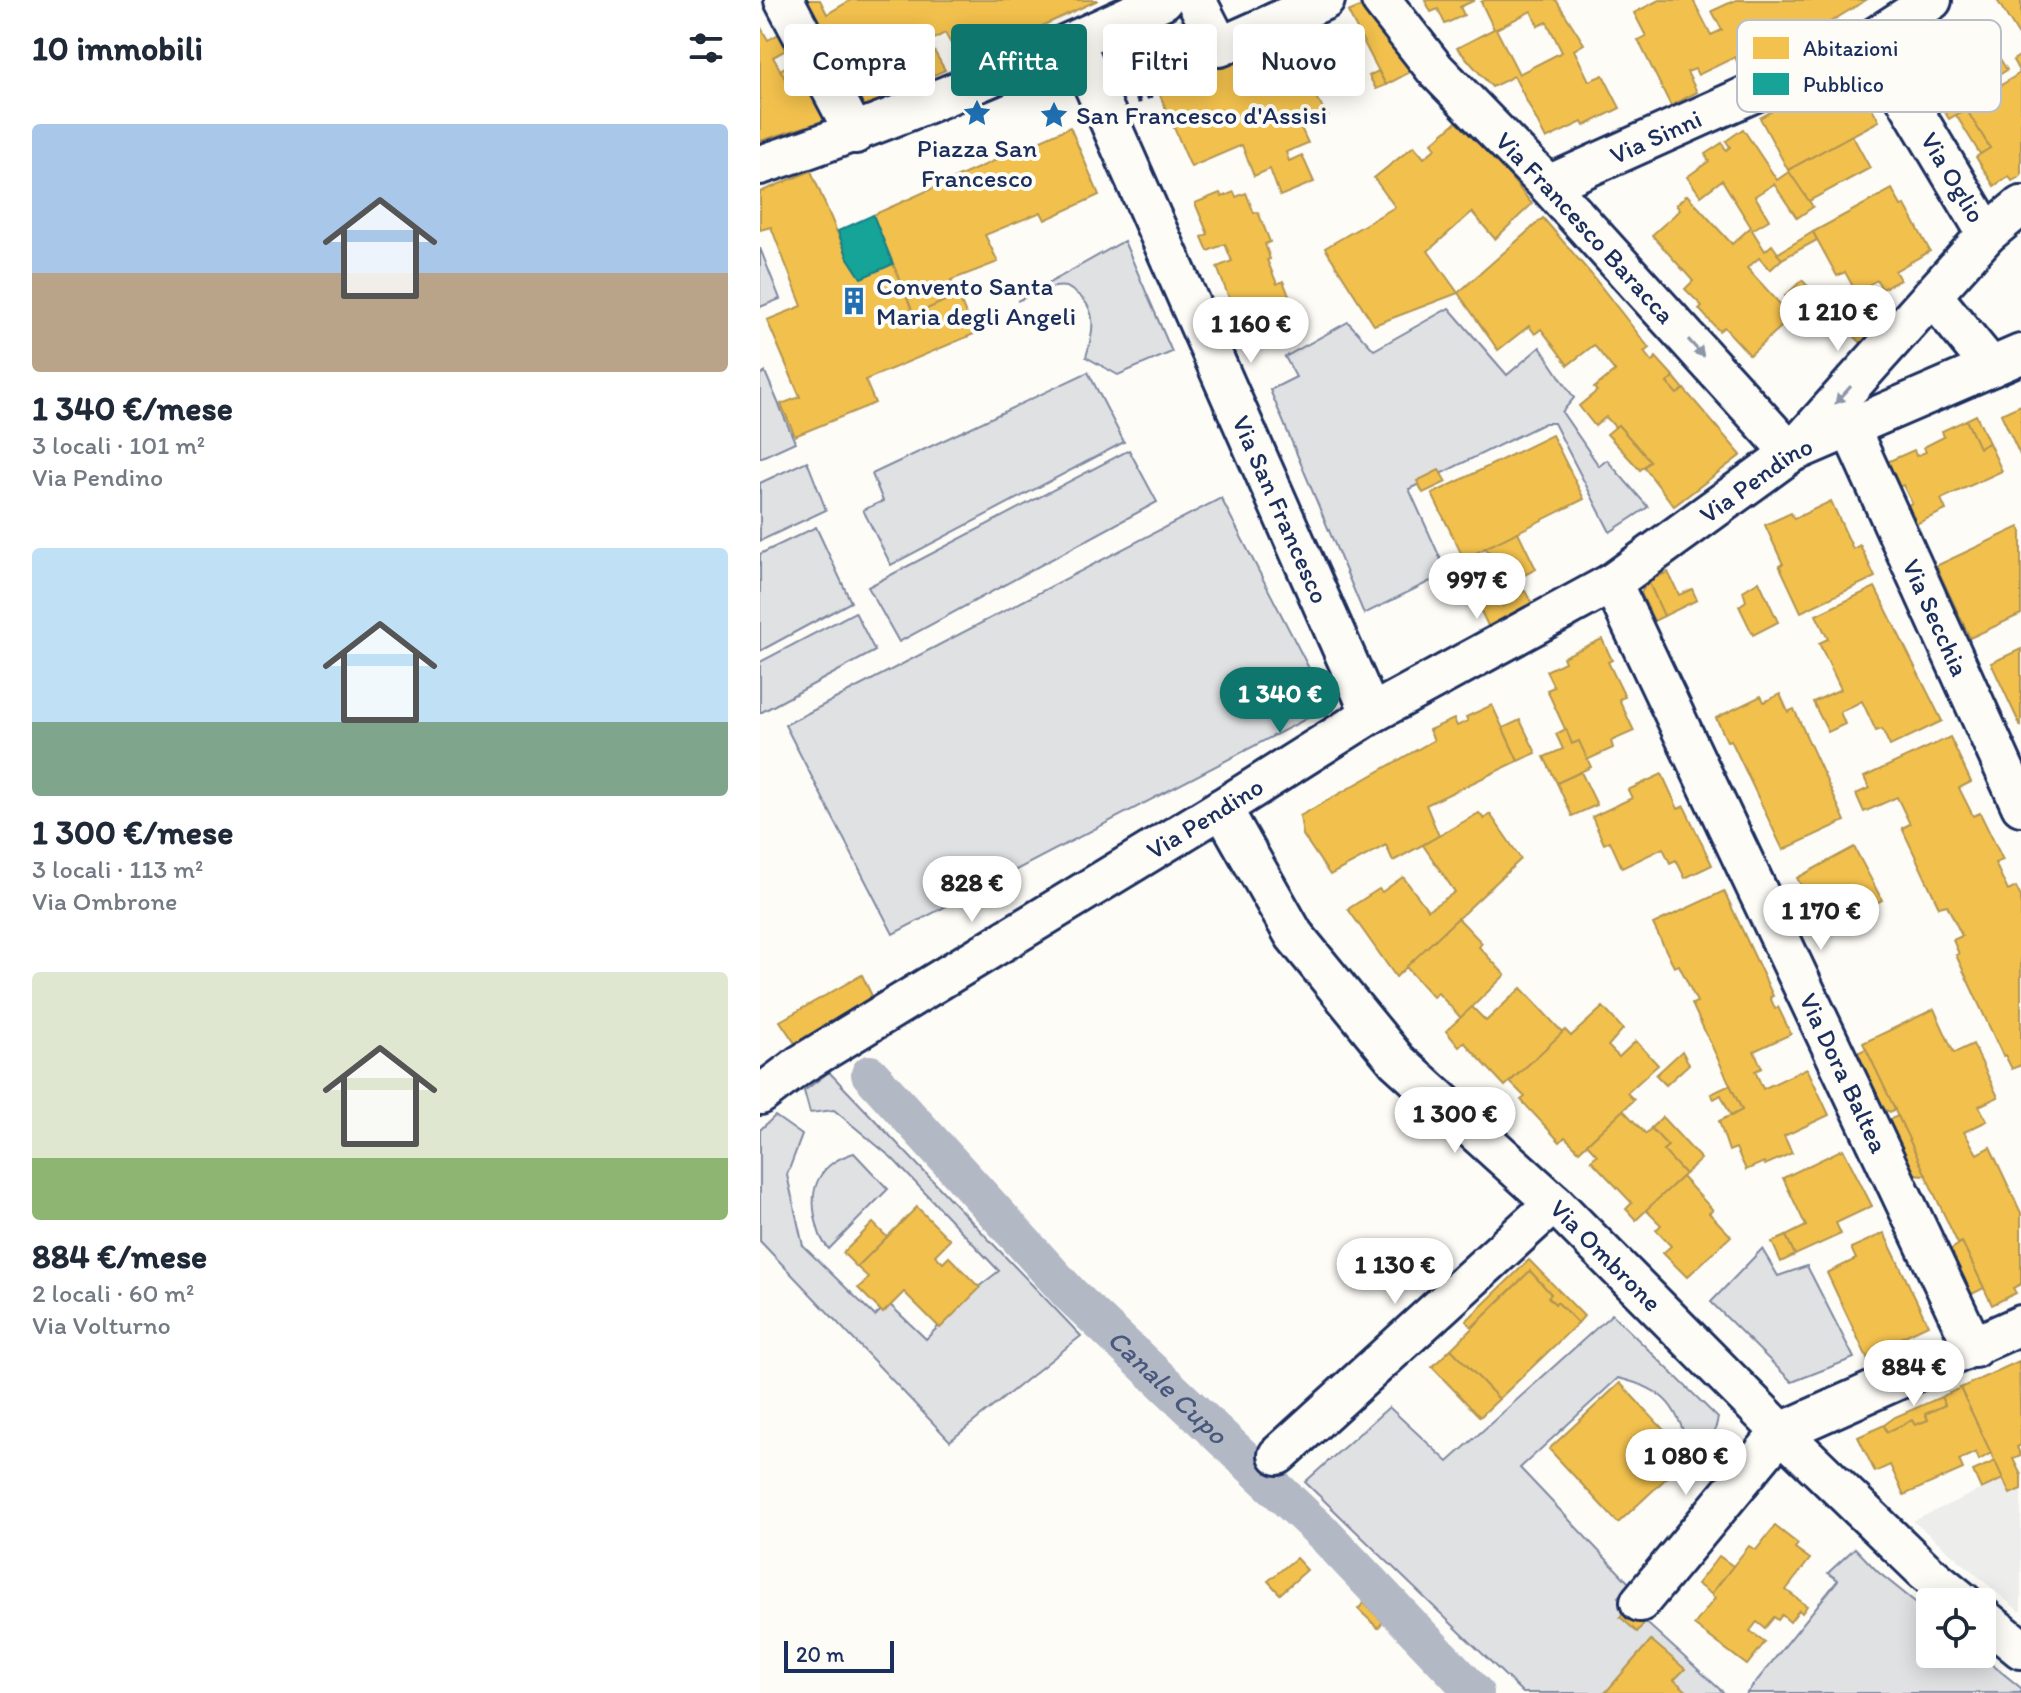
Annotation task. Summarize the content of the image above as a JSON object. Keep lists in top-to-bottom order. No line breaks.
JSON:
{"streets":{"street":["Via Sinni","Via Oglio","Via Francesco Baracca","Via Pendino","Via San Francesco","Via Secchia","Via Dora Baltea","Via Ombrone"]},"crossings":[["Via Sinni","Via Francesco Baracca"],["Via Francesco Baracca","Via Pendino"],["Via Pendino","Via San Francesco"],["Via Pendino","Via Secchia"],["Via Pendino","Via Dora Baltea"],["Via Pendino","Via Ombrone"]],"one_way":["Via Francesco Baracca"],"water":["Canale Cupo"],"places":{"place":["Piazza San Francesco","San Francesco d'Assisi"],"building":["Convento Santa Maria degli Angeli"]},"legend":["Abitazioni","Pubblico"],"scale_bar":"20 m","page":{"heading":"10 immobili","chip":["Compra","Affitta","Filtri","Nuovo"],"list":[{"name":"1 340 €/mese","note":"3 locali · 101 m² · Via Pendino"},{"name":"1 300 €/mese","note":"3 locali · 113 m² · Via Ombrone"},{"name":"884 €/mese","note":"2 locali · 60 m² · Via Volturno"}],"price":["1 210 €","1 160 €","997 €","1 340 €","828 €","1 170 €","1 300 €","1 130 €","884 €","1 080 €"],"scale":"20 m"}}
